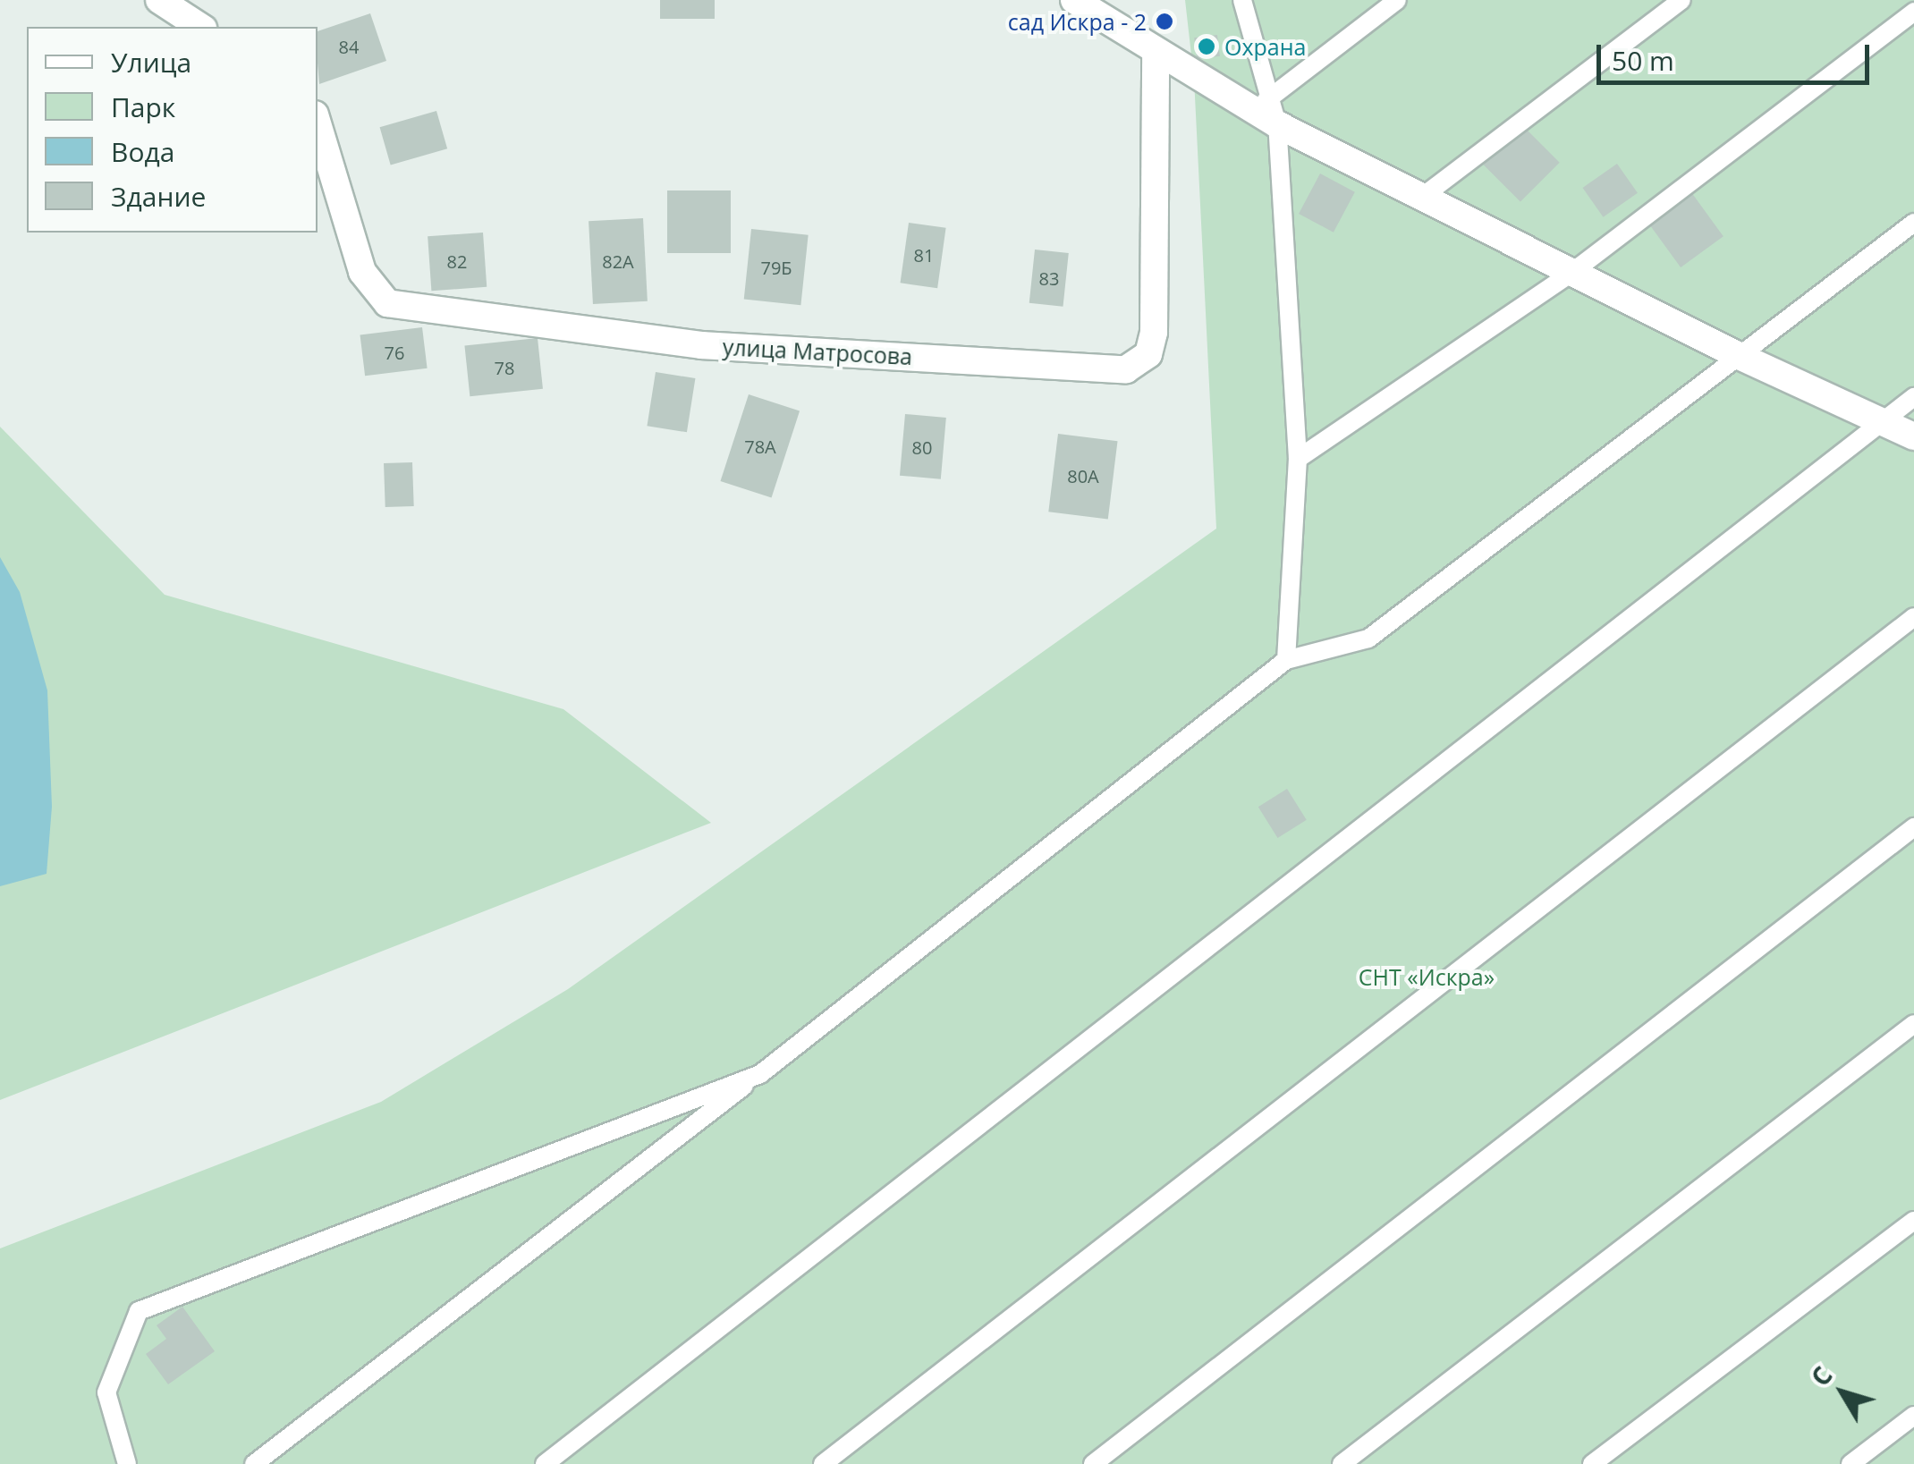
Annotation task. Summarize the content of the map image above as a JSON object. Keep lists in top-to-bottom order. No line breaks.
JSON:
{"streets":{"street":["улица Матросова"]},"parks":["СНТ «Искра»"],"places":["сад Искра - 2","Охрана"],"house_numbers":["84","81","82","82А","79Б","83","76","78","78А","80","80А"],"legend":["Улица","Парк","Вода","Здание"],"scale_bar":"50 m","north":"top left"}
